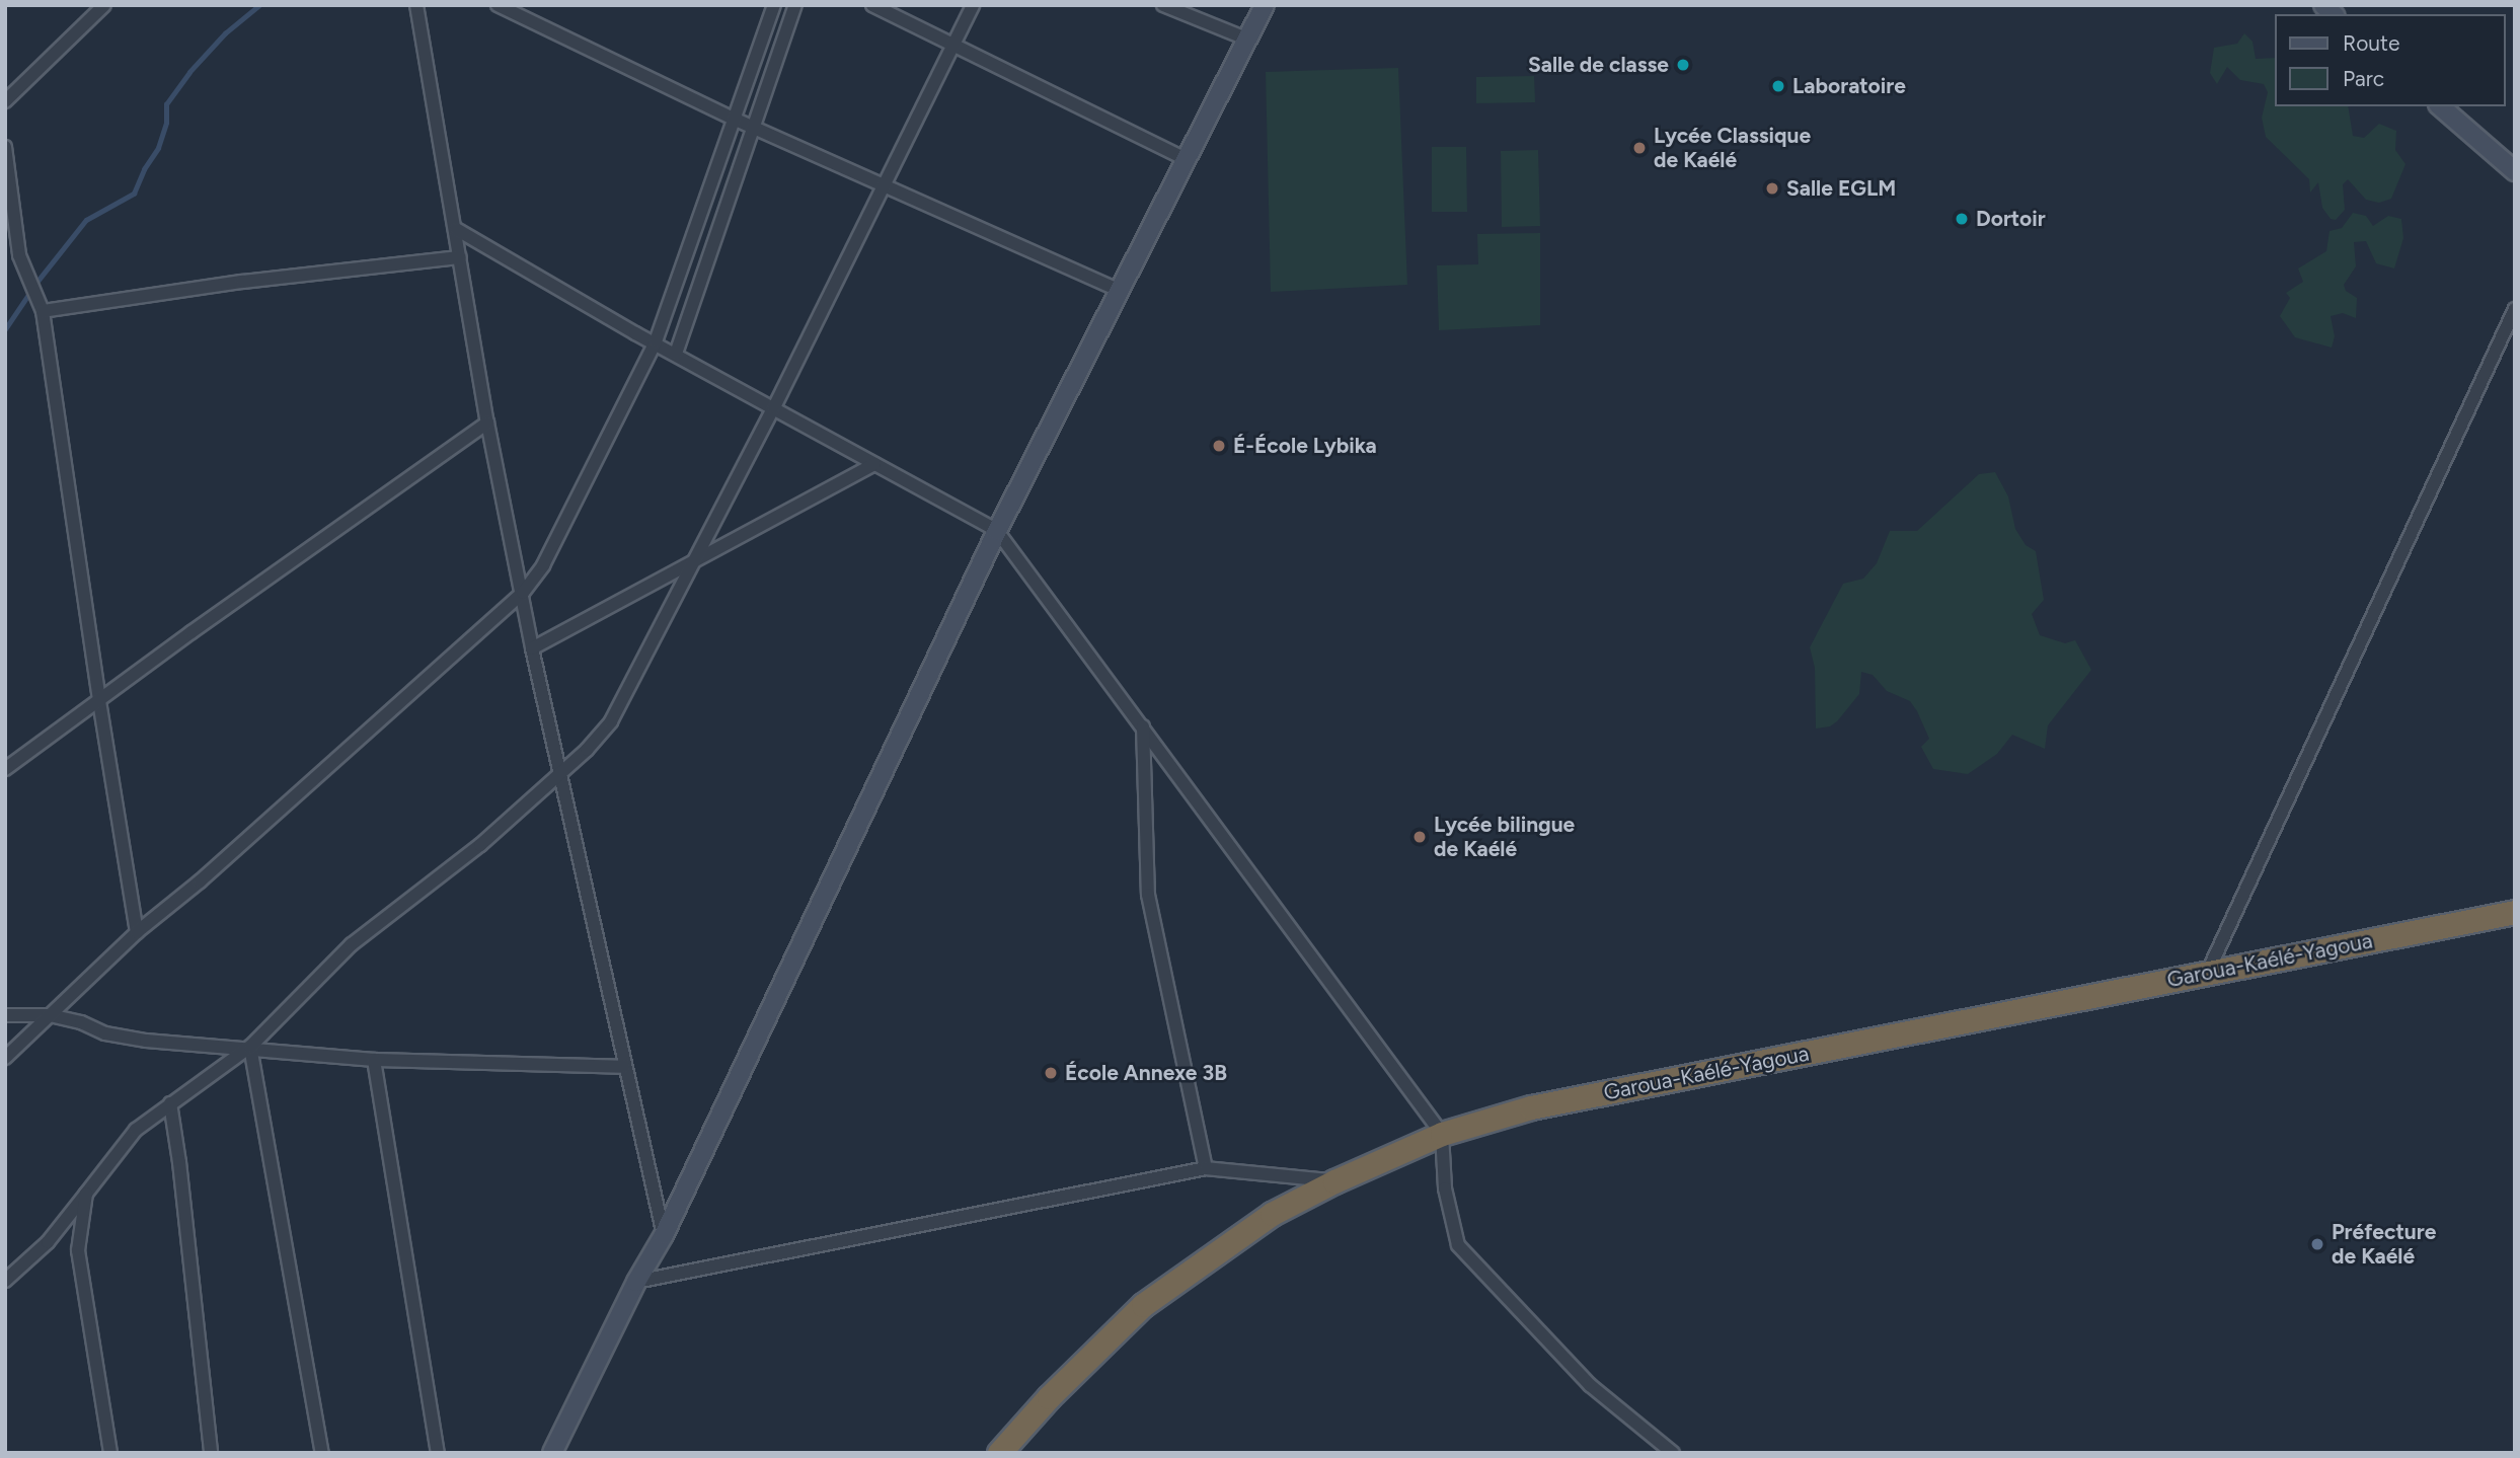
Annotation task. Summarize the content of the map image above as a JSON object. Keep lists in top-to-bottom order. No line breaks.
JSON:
{"streets":{"highway":["Garoua-Kaélé-Yagoua"]},"places":["Salle de classe","Laboratoire","Lycée Classique de Kaélé","Salle EGLM","Dortoir","É-École Lybika","Lycée bilingue de Kaélé","École Annexe 3B","Préfecture de Kaélé"],"legend":["Route","Parc"]}
